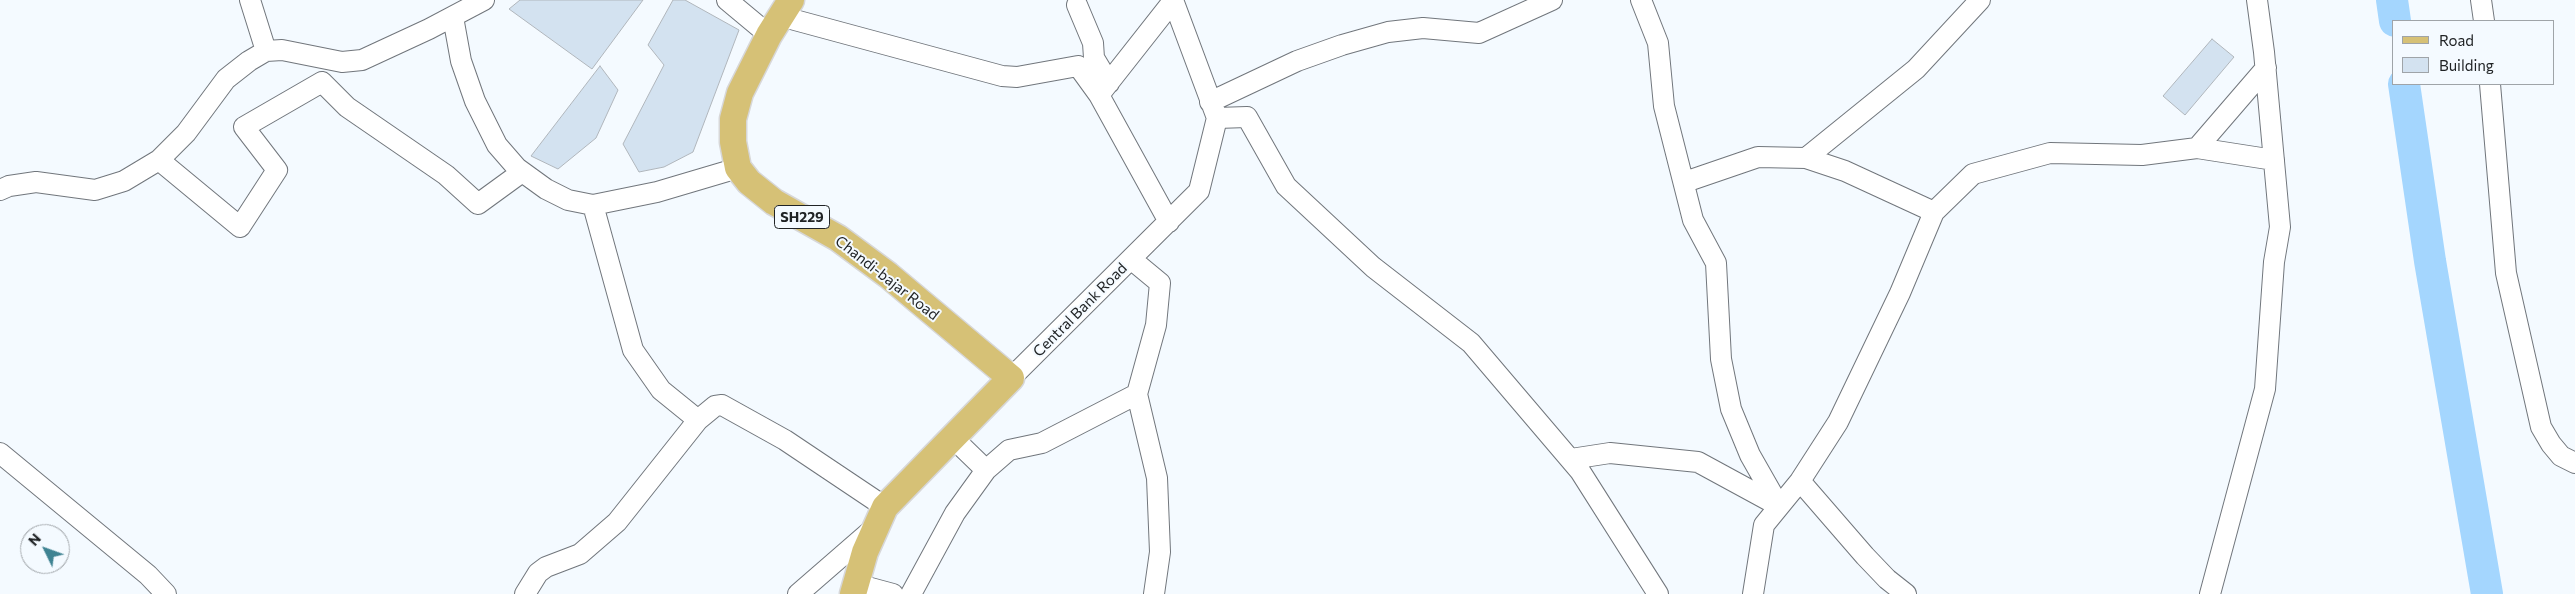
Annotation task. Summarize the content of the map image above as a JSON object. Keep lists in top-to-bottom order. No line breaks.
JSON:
{"streets":{"main road":["SH229","Chandi-bajar Road","Central Bank Road"]},"crossings":[["Chandi-bajar Road","Central Bank Road"]],"legend":["Road","Building"],"north":"top left"}
